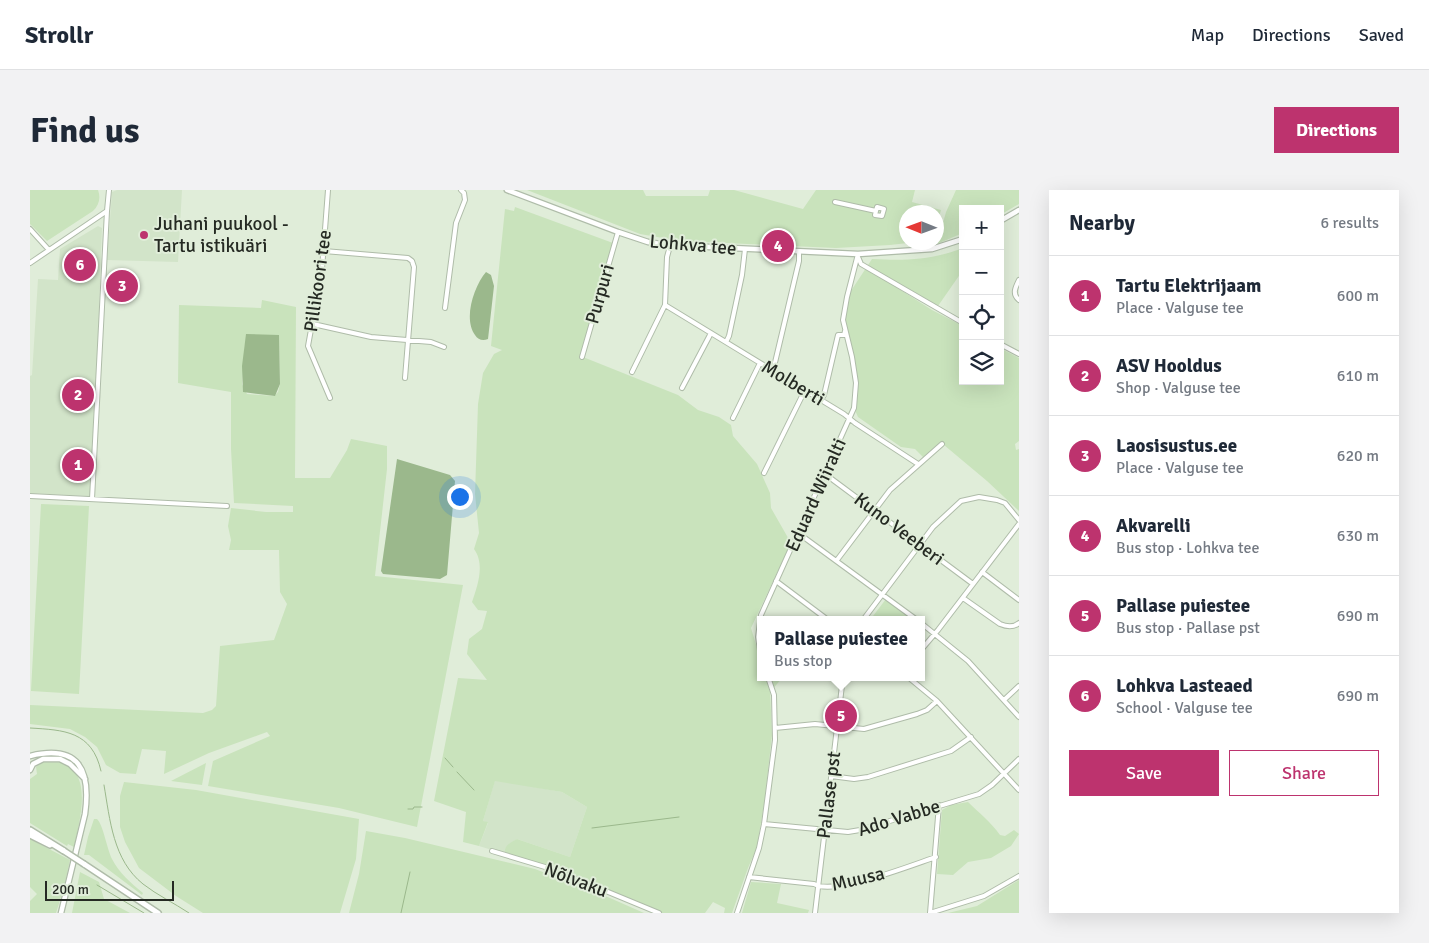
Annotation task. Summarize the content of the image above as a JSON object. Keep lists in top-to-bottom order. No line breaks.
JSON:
{"streets":{"street":["Lohkva tee","Pillikoori tee","Purpuri","Molberti","Eduard Wiiralti","Kuno Veeberi","Pallase pst","Ado Vabbe","Muusa","Nõlvaku"]},"crossings":[["Lohkva tee","Purpuri"],["Molberti","Eduard Wiiralti"],["Eduard Wiiralti","Kuno Veeberi"],["Pallase pst","Ado Vabbe"],["Pallase pst","Muusa"]],"places":["Juhani puukool - Tartu istikuäri"],"scale_bar":"200 m","north":"left","page":{"header":"Strollr","nav":["Map","Directions","Saved"],"buttons":["Directions",["Save","Share"]],"title":"Find us","heading":["Nearby","6 results"],"map_buttons":["+","−"],"pins":["4","6","3","2","1","5"],"list":[{"mark":"1","name":"Tartu Elektrijaam","note":"Place · Valguse tee","value":"600 m"},{"mark":"2","name":"ASV Hooldus","note":"Shop · Valguse tee","value":"610 m"},{"mark":"3","name":"Laosisustus.ee","note":"Place · Valguse tee","value":"620 m"},{"mark":"4","name":"Akvarelli","note":"Bus stop · Lohkva tee","value":"630 m"},{"mark":"5","name":"Pallase puiestee","note":"Bus stop · Pallase pst","value":"690 m"},{"mark":"6","name":"Lohkva Lasteaed","note":"School · Valguse tee","value":"690 m"}],"popup":["Pallase puiestee","Bus stop"],"scale":"200 m"}}
